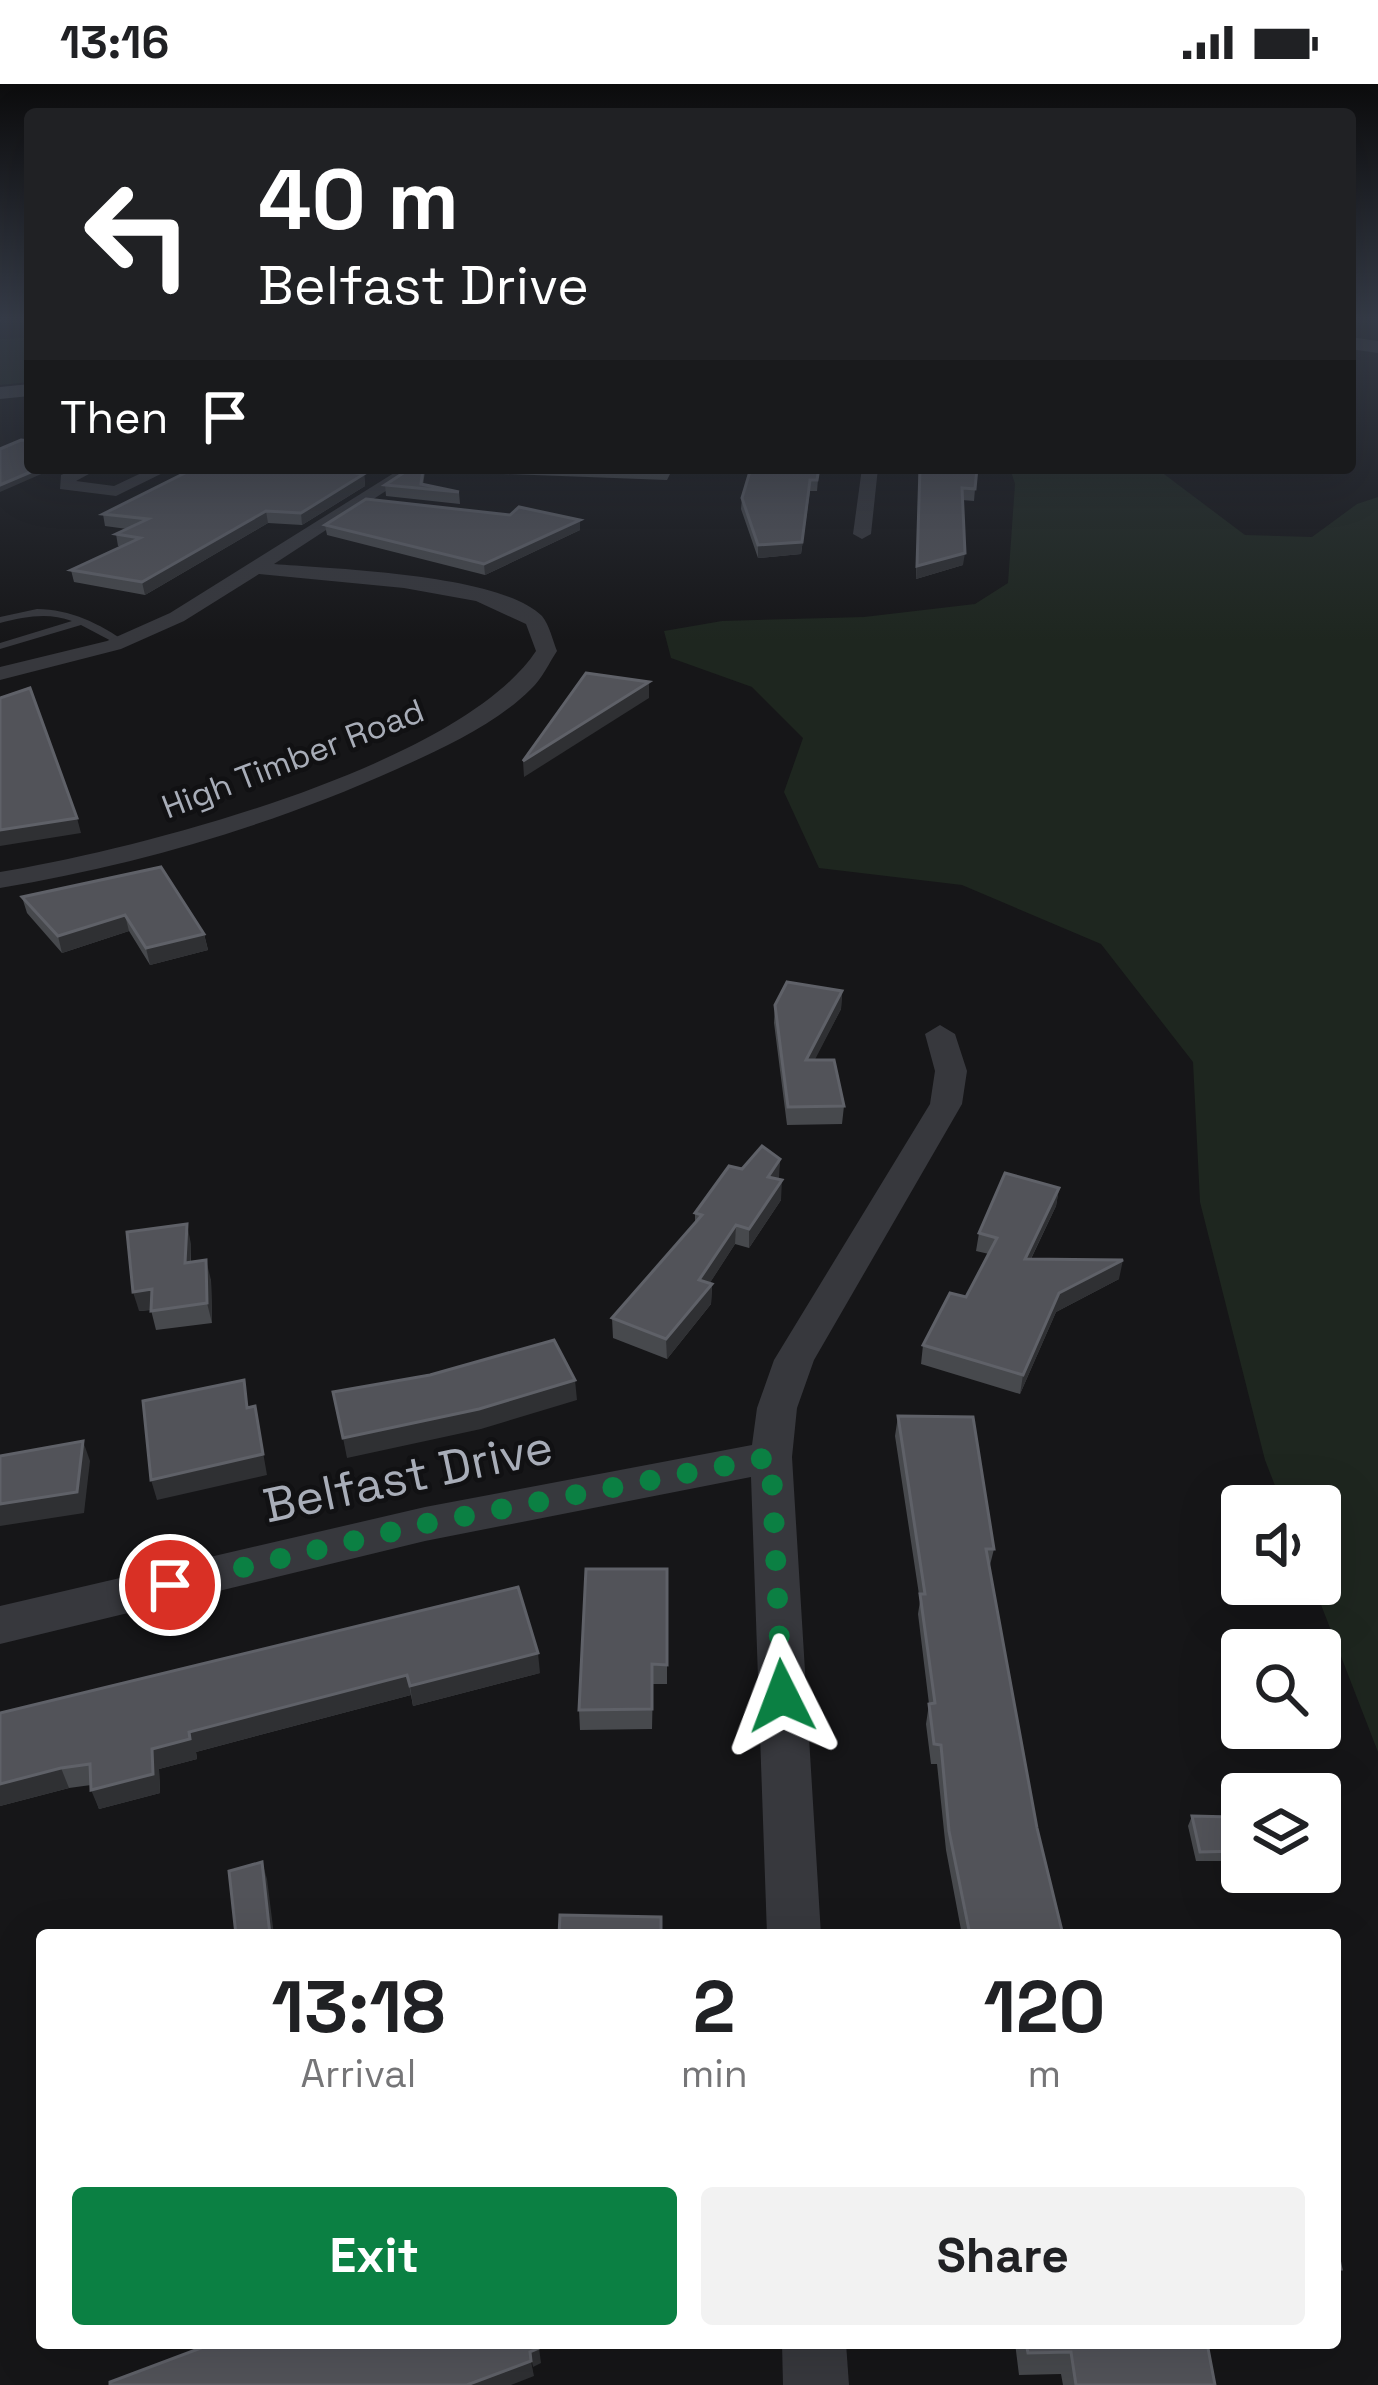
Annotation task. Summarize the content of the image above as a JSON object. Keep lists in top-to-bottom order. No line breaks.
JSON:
{"streets":{"street":["High Timber Road","Belfast Drive"]},"page":{"status":"13:16","turn":["40 m","Belfast Drive"],"then":"Then","eta":["13:18","Arrival","2","min","120","m"],"buttons":["Exit","Share"]}}
